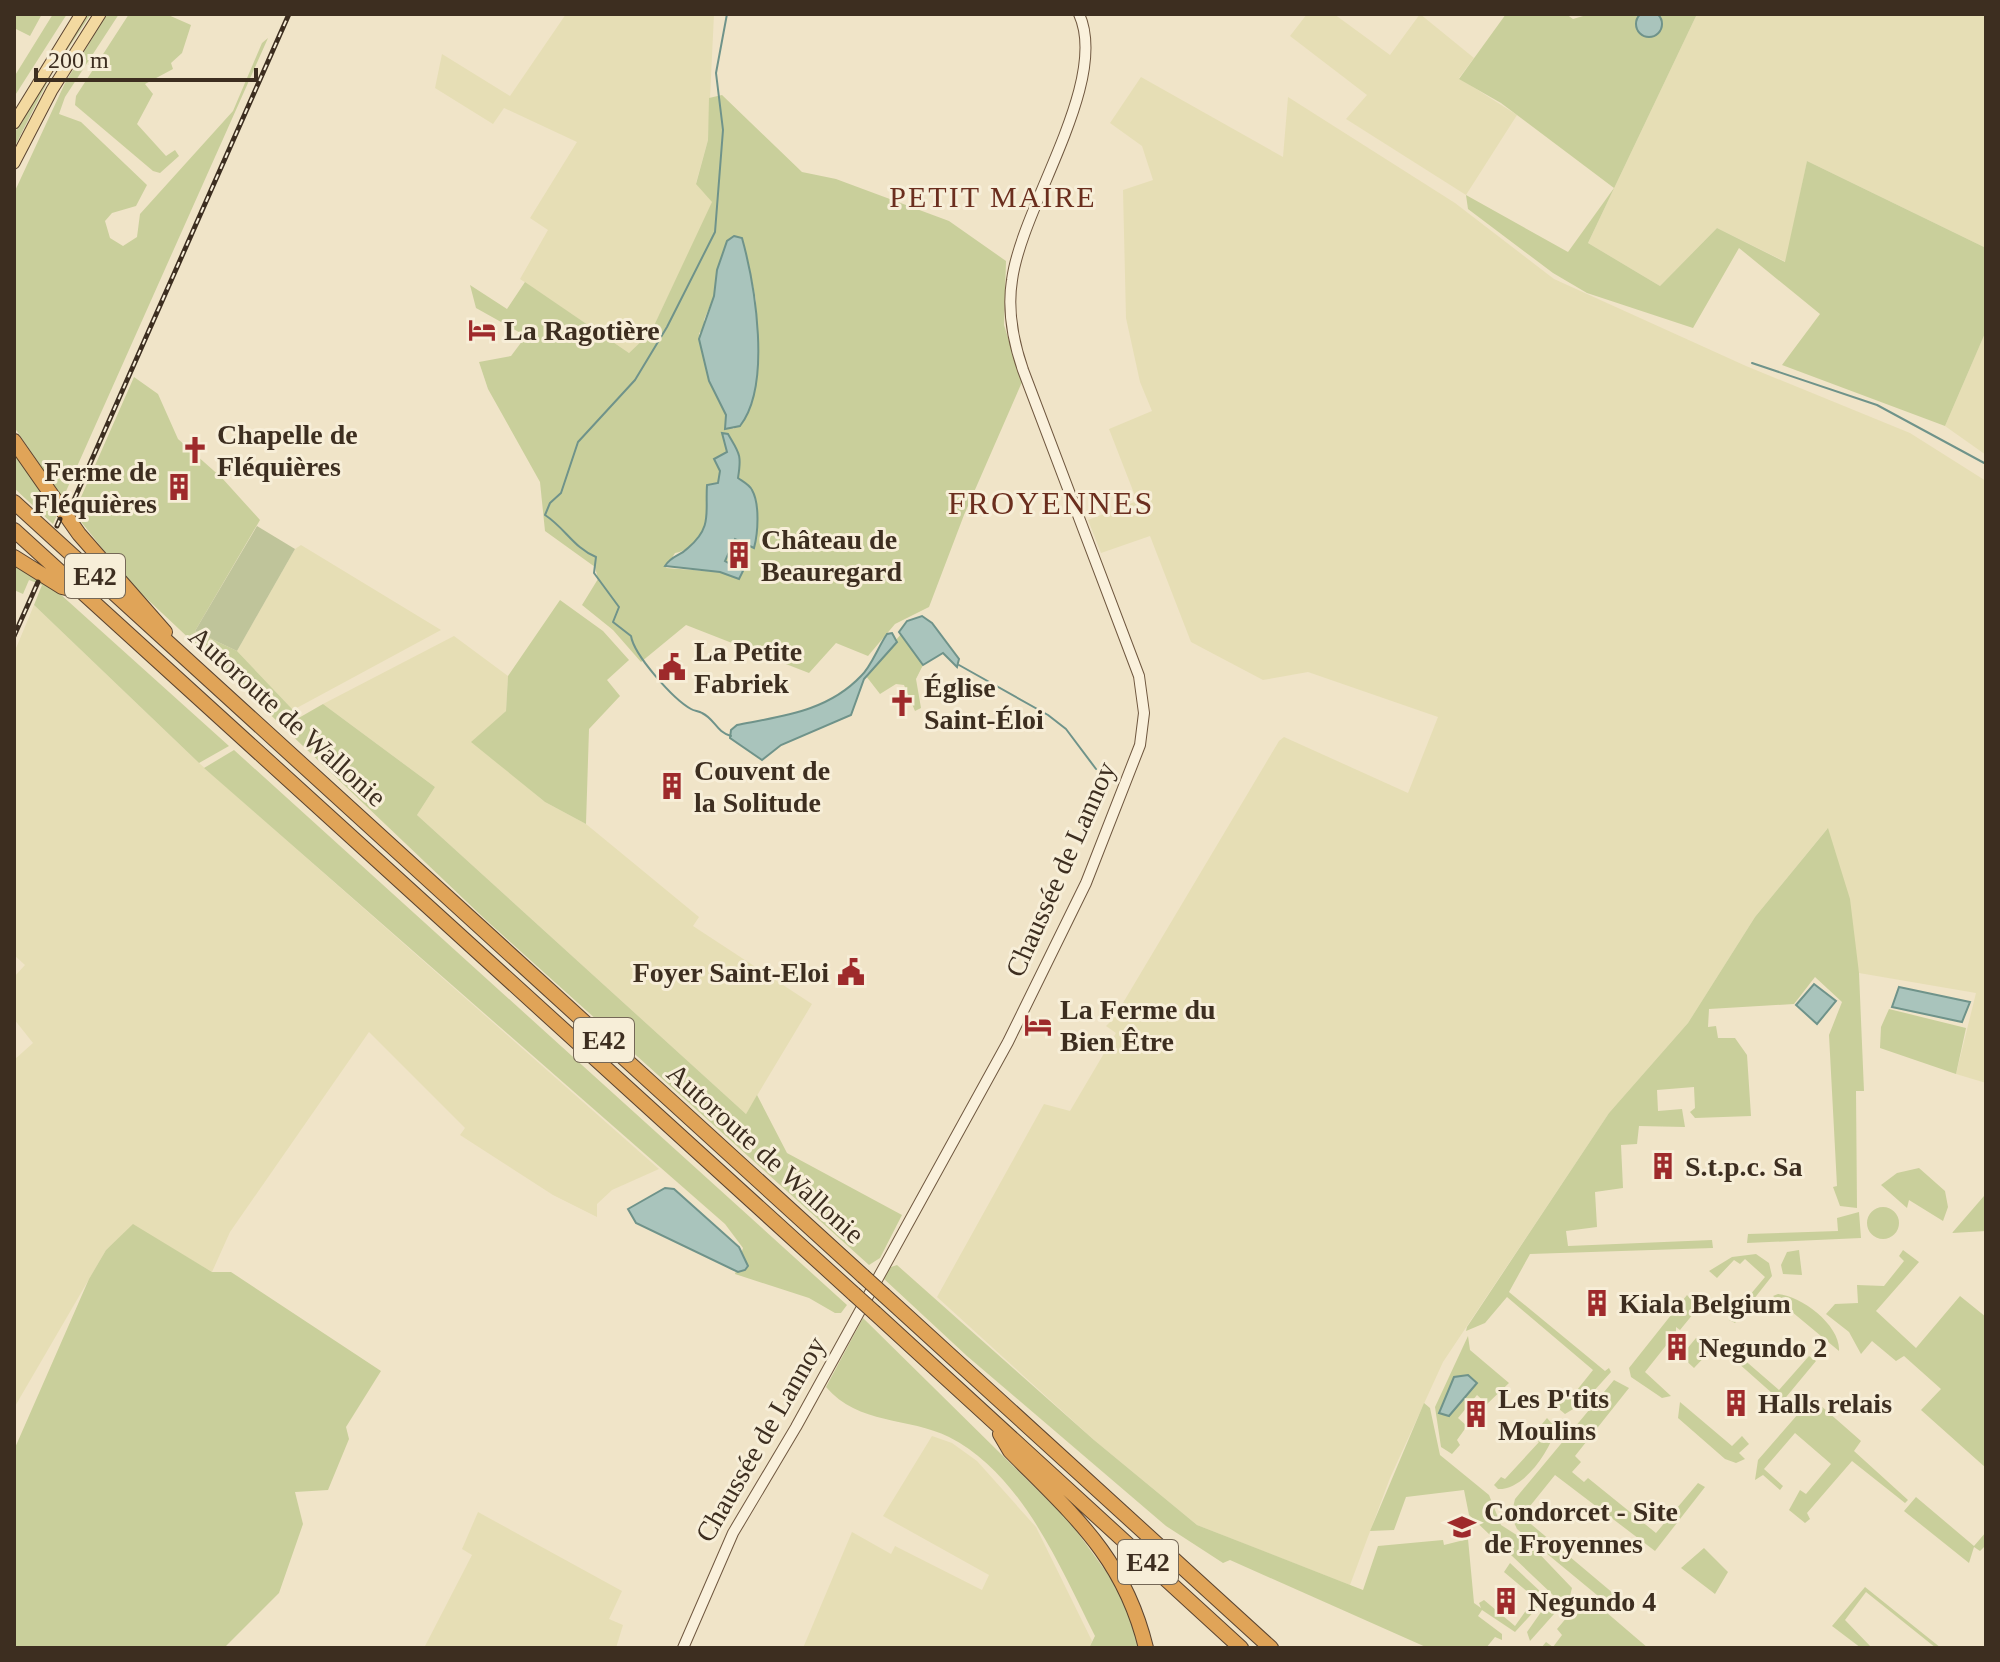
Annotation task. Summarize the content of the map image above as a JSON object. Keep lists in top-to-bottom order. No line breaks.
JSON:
{"streets":{"highway":["E42","Autoroute de Wallonie"],"main road":["Chaussée de Lannoy"]},"districts":["PETIT MAIRE","FROYENNES"],"places":{"hotel":["La Ragotière","La Ferme du Bien Être"],"church":["Chapelle de Fléquières","Église Saint-Éloi"],"building":["Ferme de Fléquières","Château de Beauregard","Couvent de la Solitude","S.t.p.c. Sa","Kiala Belgium","Negundo 2","Halls relais","Les P'tits Moulins","Negundo 4"],"public building":["La Petite Fabriek","Foyer Saint-Eloi"],"school or university":["Condorcet - Site de Froyennes"]},"scale_bar":"200 m"}
